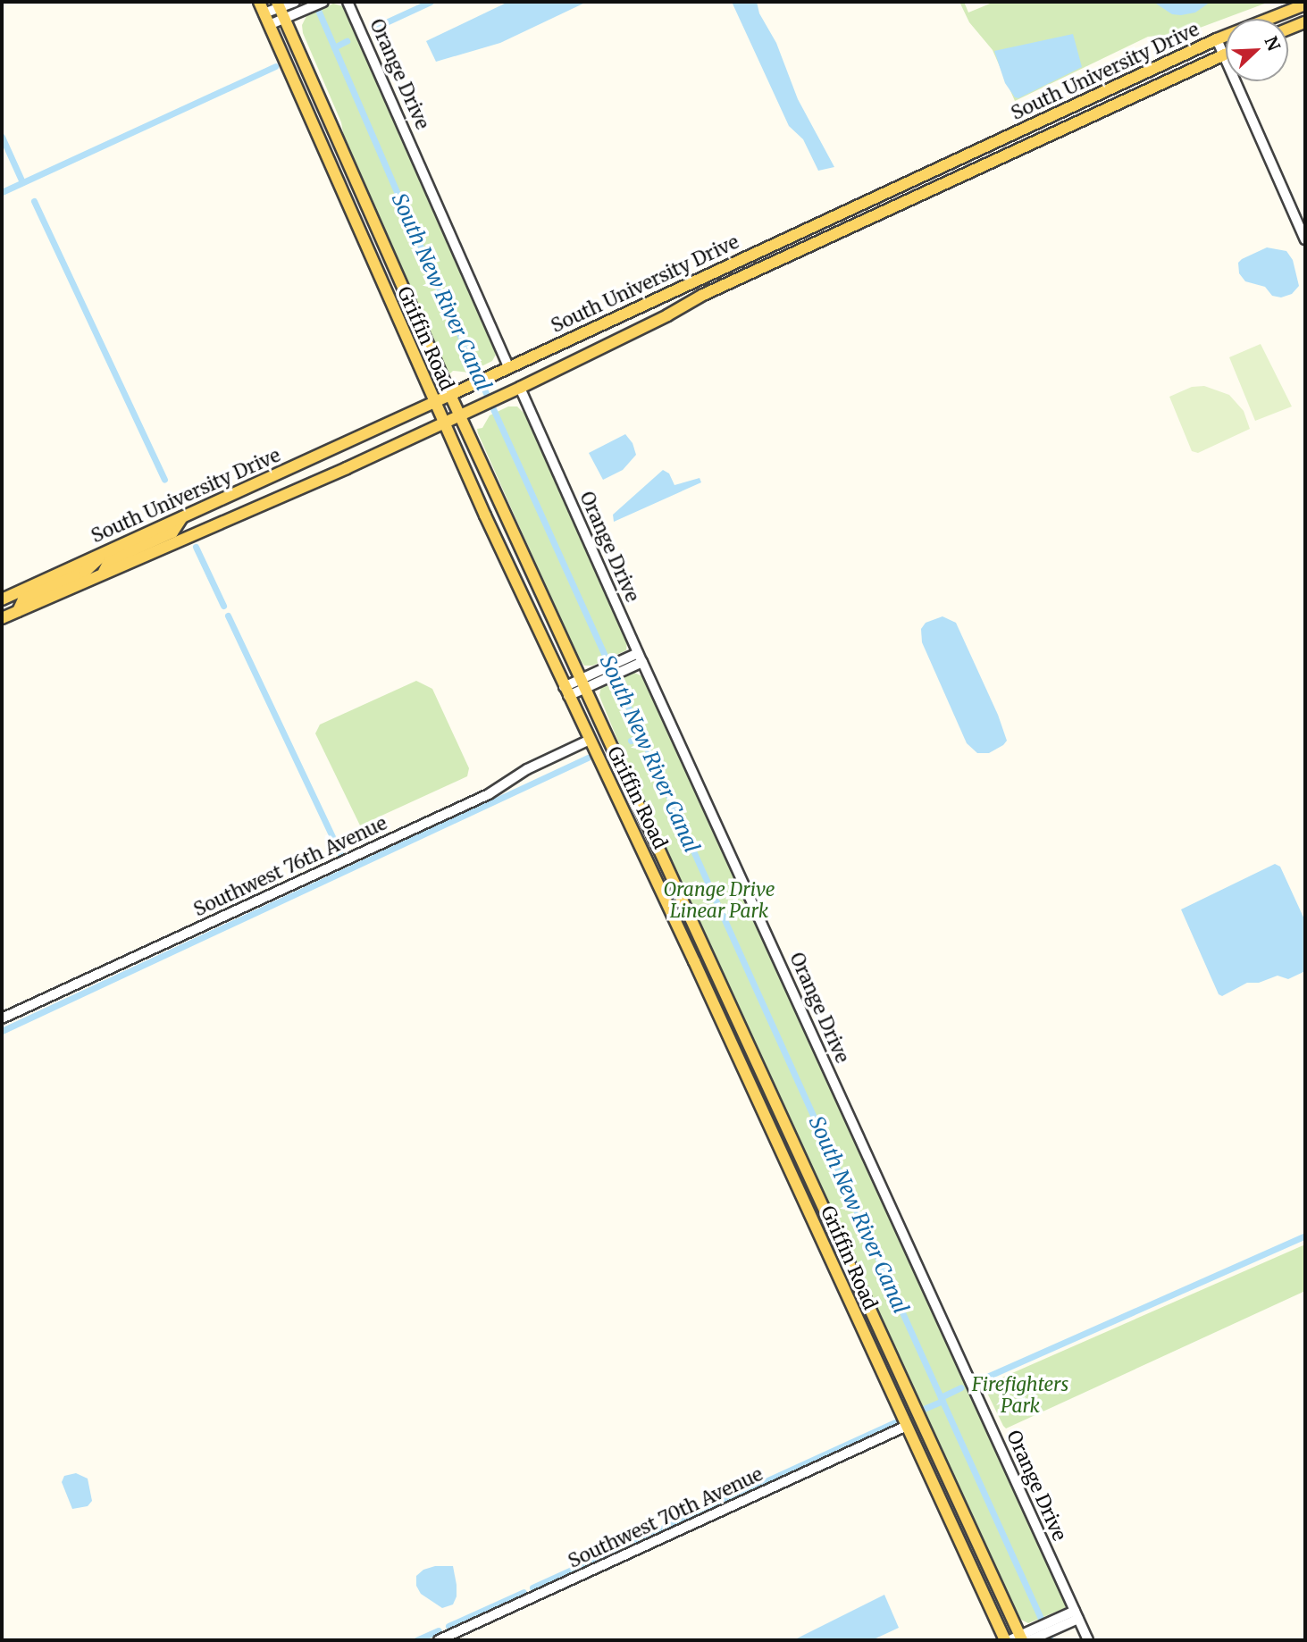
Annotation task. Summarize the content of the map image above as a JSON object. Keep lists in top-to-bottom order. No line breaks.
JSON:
{"streets":{"main road":["South University Drive","Griffin Road"],"street":["Orange Drive","Southwest 76th Avenue","Southwest 70th Avenue"]},"crossings":[["South University Drive","Orange Drive"],["South University Drive","Griffin Road"],["Griffin Road","Southwest 76th Avenue"],["Griffin Road","Southwest 70th Avenue"]],"water":["South New River Canal"],"parks":["Orange Drive Linear Park","Firefighters Park"],"north":"top right"}
